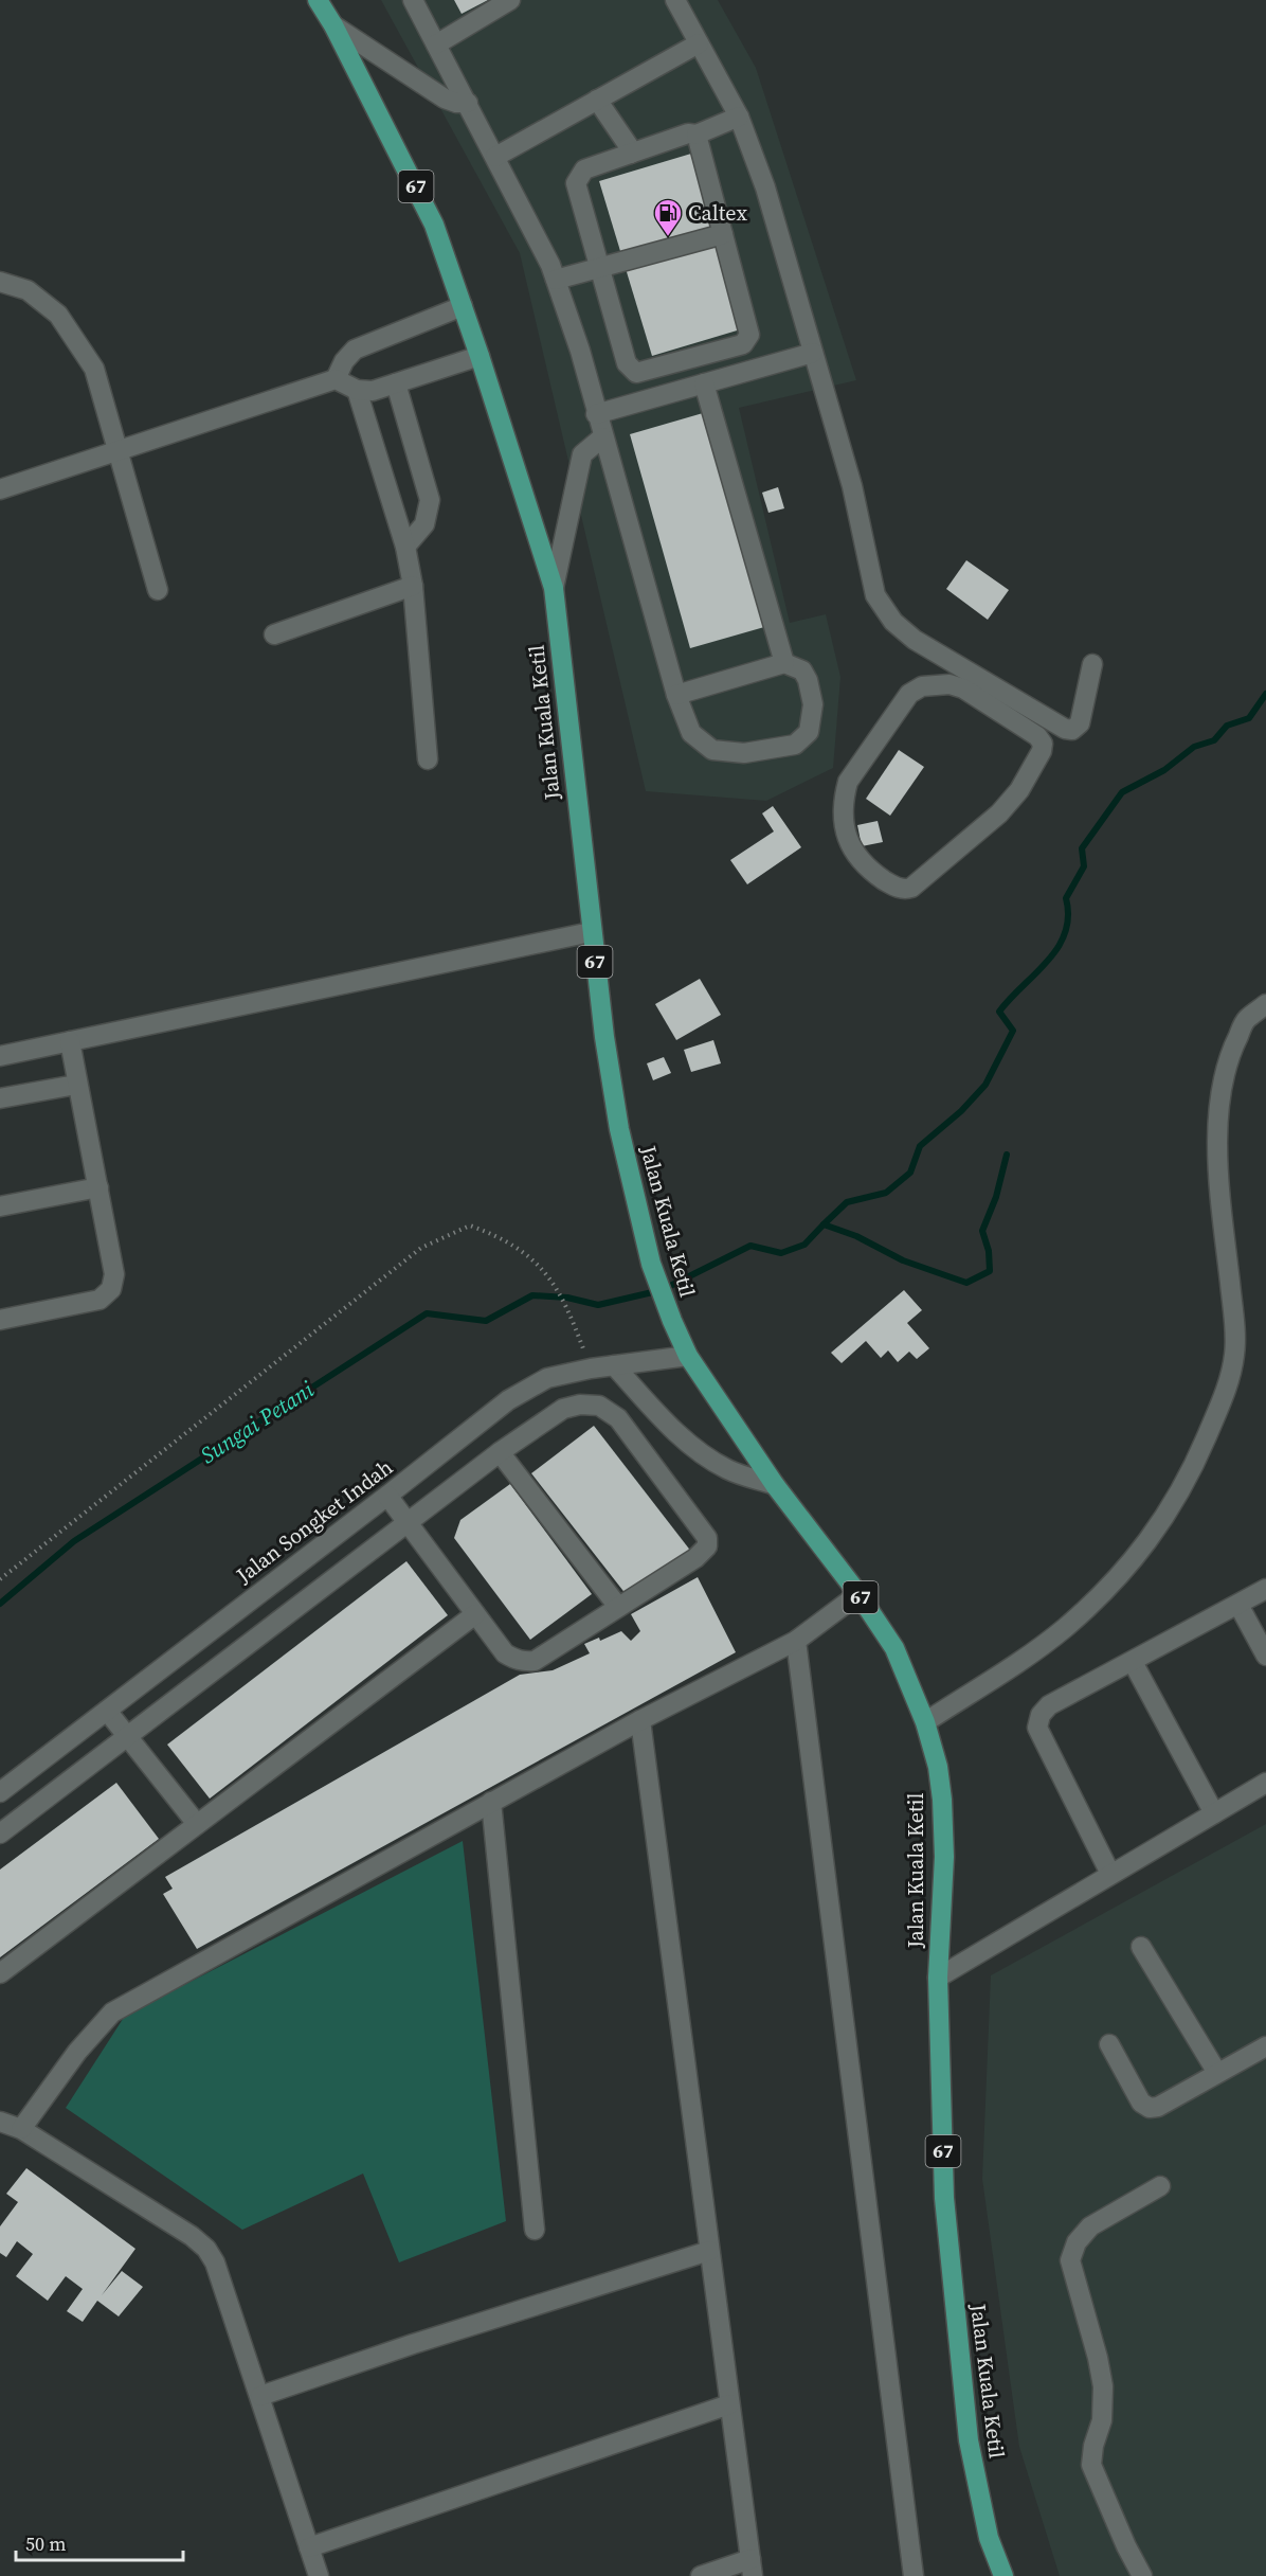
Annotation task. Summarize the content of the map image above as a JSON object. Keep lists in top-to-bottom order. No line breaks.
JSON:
{"streets":{"main road":["67","Jalan Kuala Ketil"],"street":["Jalan Songket Indah"]},"crossings":[["Jalan Kuala Ketil","Jalan Songket Indah"]],"water":["Sungai Petani"],"places":{"fuel station":["Caltex"]},"scale_bar":"50 m"}
